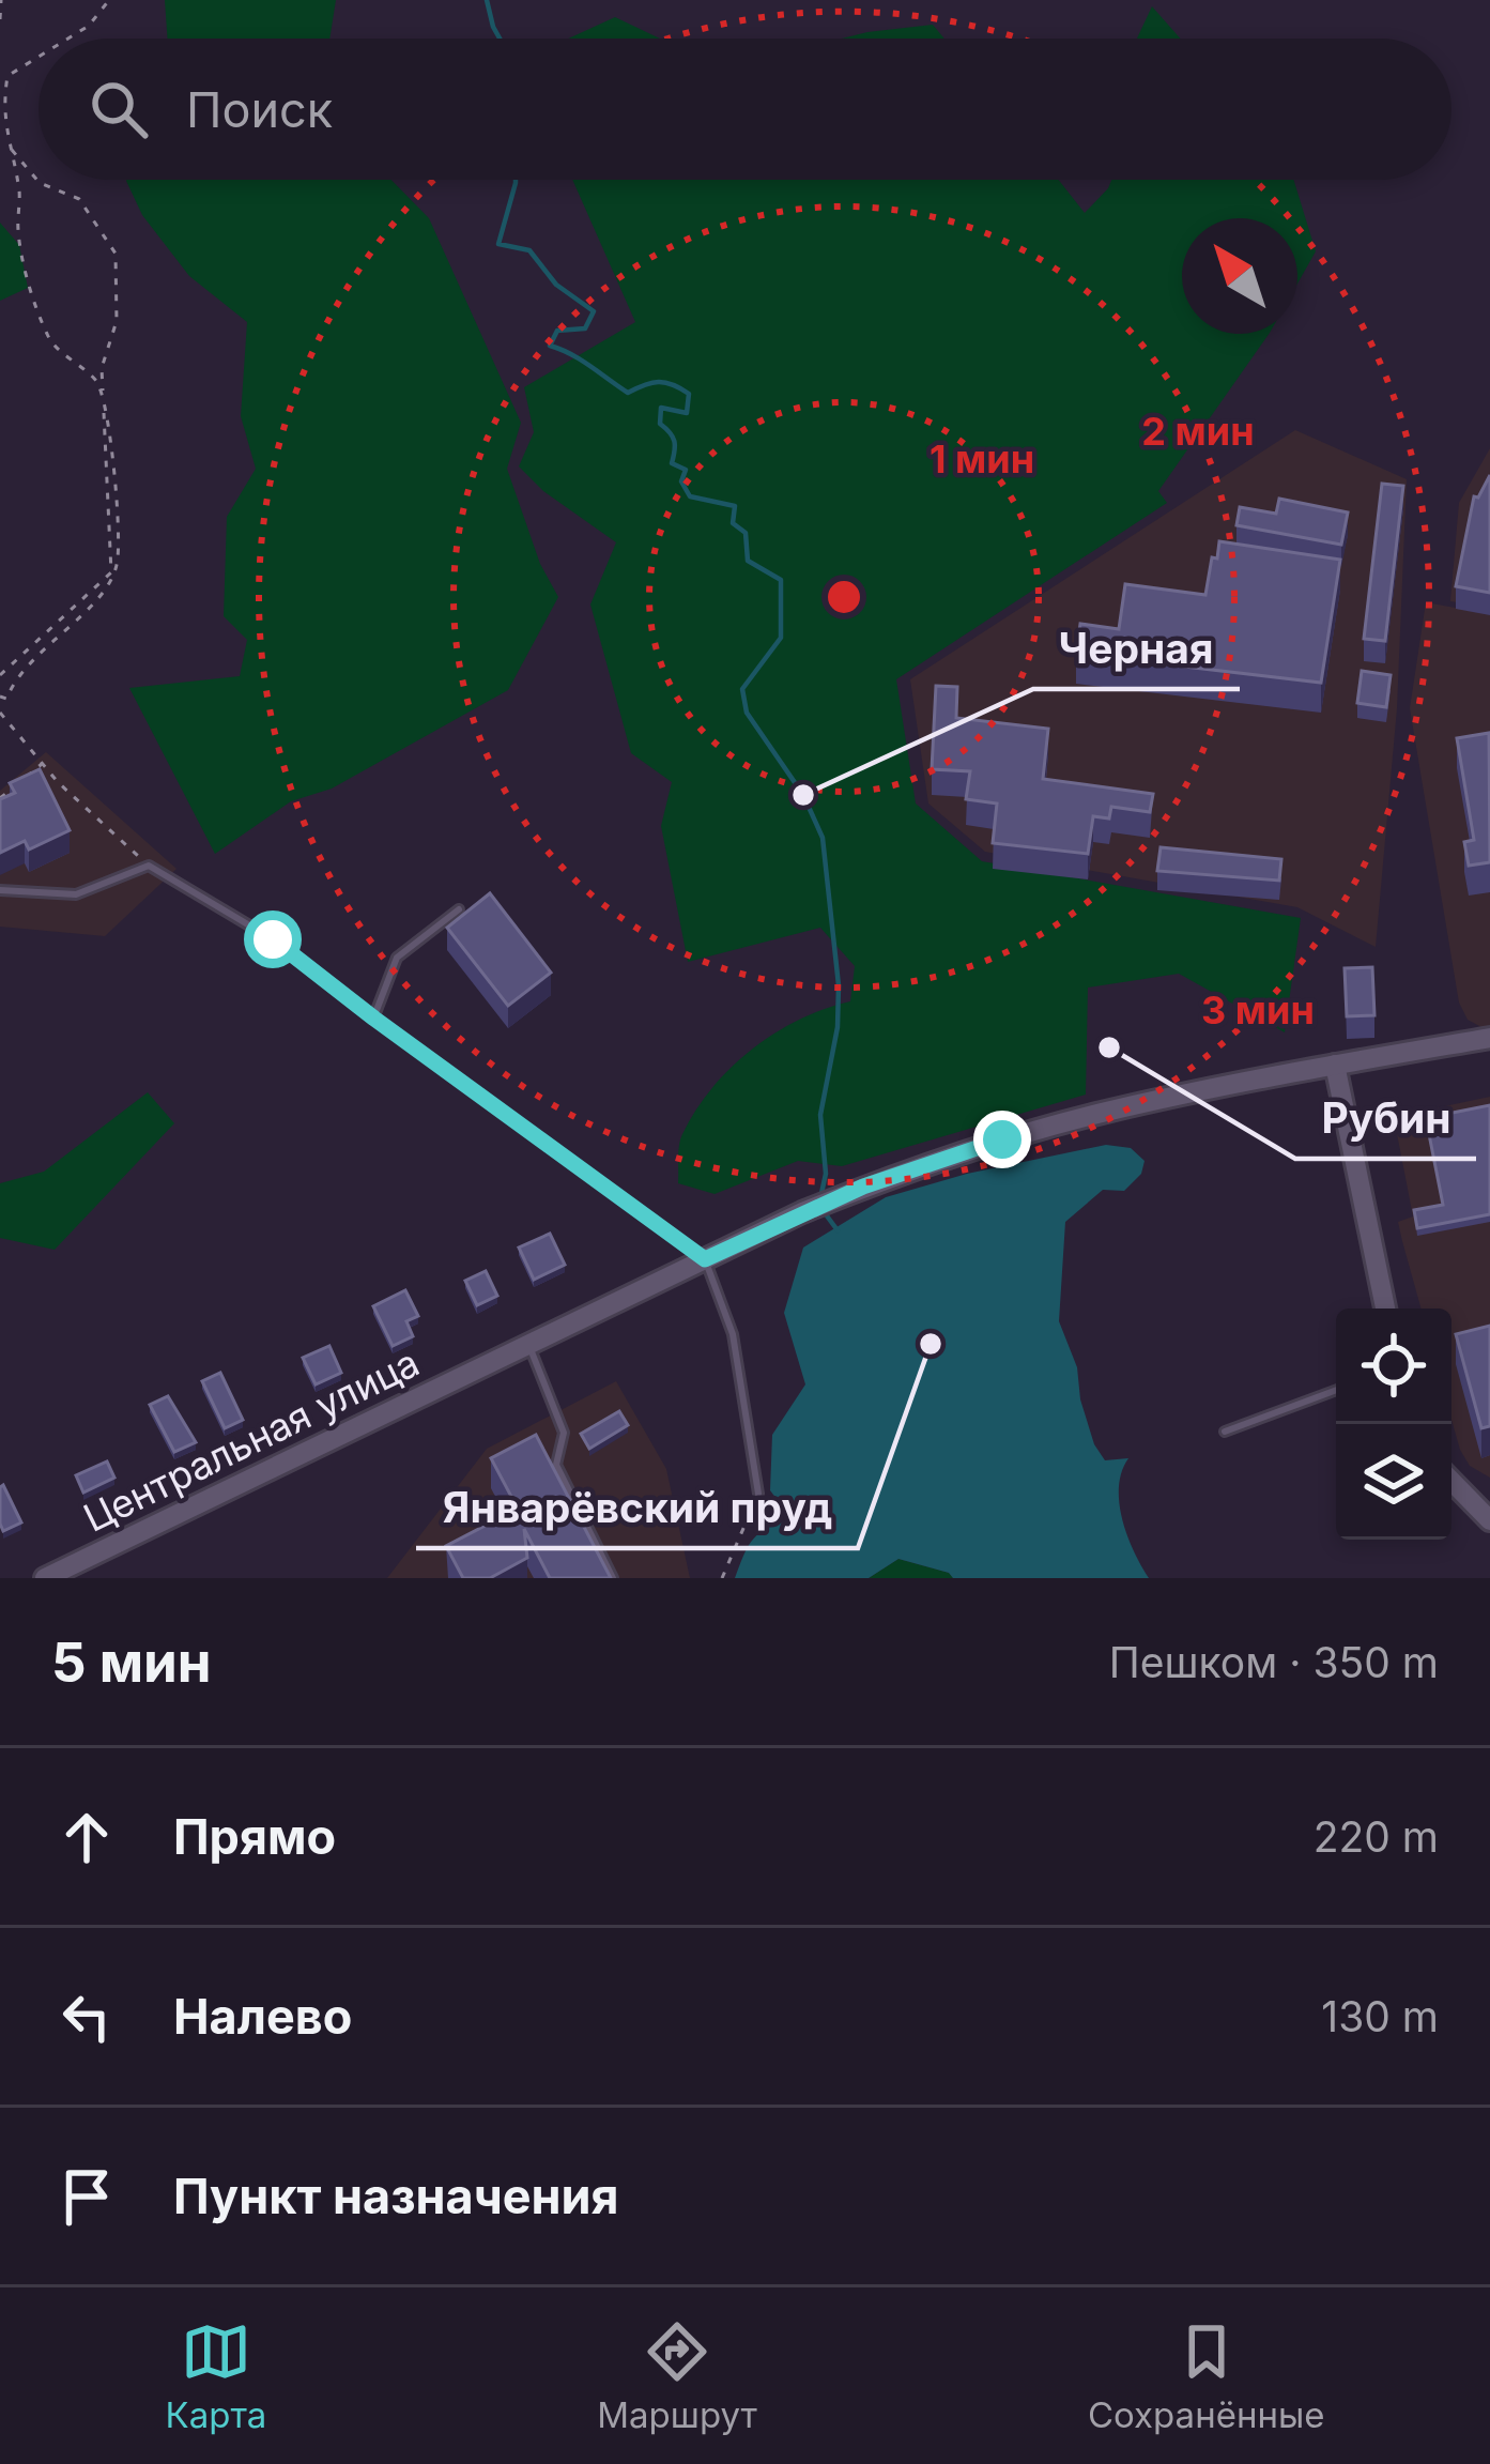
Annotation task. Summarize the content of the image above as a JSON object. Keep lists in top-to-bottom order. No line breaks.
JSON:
{"streets":{"street":["Центральная улица"]},"places":["Черная","Рубин","Январёвский пруд"],"north":"top left","page":{"search":"Поиск","heading":["5 мин","Пешком · 350 m"],"list":[["Прямо","220 m"],["Налево","130 m"],"Пункт назначения"],"nav":["Карта","Маршрут","Сохранённые"]},"rings":["2 мин","1 мин","3 мин"]}
